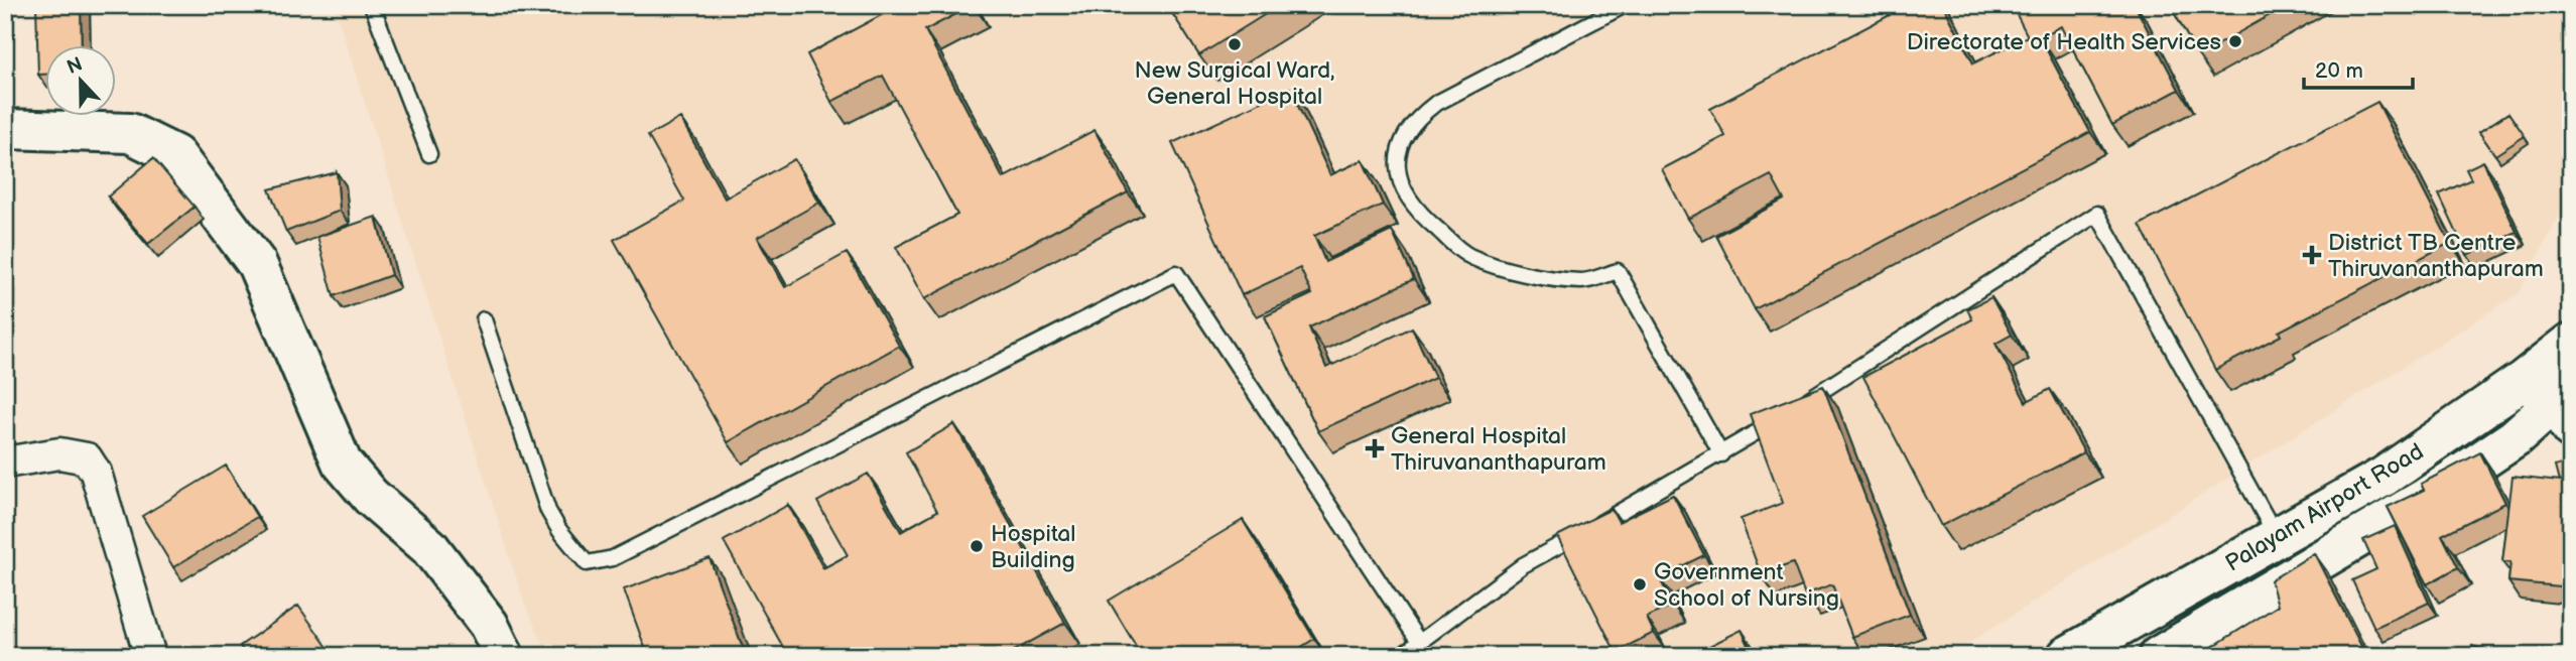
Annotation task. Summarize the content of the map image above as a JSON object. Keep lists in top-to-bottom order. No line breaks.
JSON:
{"streets":{"main road":["Palayam Airport Road"]},"places":{"other":["Directorate of Health Services","New Surgical Ward, General Hospital","Hospital Building","Government School of Nursing"],"health":["District TB Centre Thiruvananthapuram","General Hospital Thiruvananthapuram"]},"scale_bar":"20 m","north":"top"}
